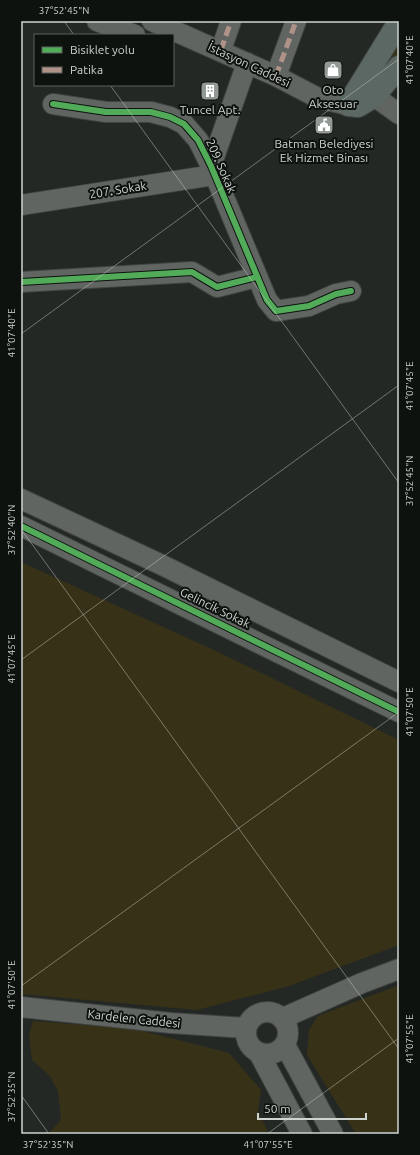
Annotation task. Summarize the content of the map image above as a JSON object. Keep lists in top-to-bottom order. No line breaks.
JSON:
{"streets":{"street":["İstasyon Caddesi","209. Sokak","207. Sokak","Gelincik Sokak","Kardelen Caddesi"]},"crossings":[["209. Sokak","207. Sokak"]],"places":{"shop":["Oto Aksesuar"],"building":["Tuncel Apt."],"public building":["Batman Belediyesi Ek Hizmet Binası"]},"legend":["Bisiklet yolu","Patika"],"scale_bar":"50 m","coordinates":["37°52'45\"N","41°07'40\"E","41°07'45\"E","37°52'40\"N","41°07'50\"E","41°07'55\"E","37°52'35\"N"]}
